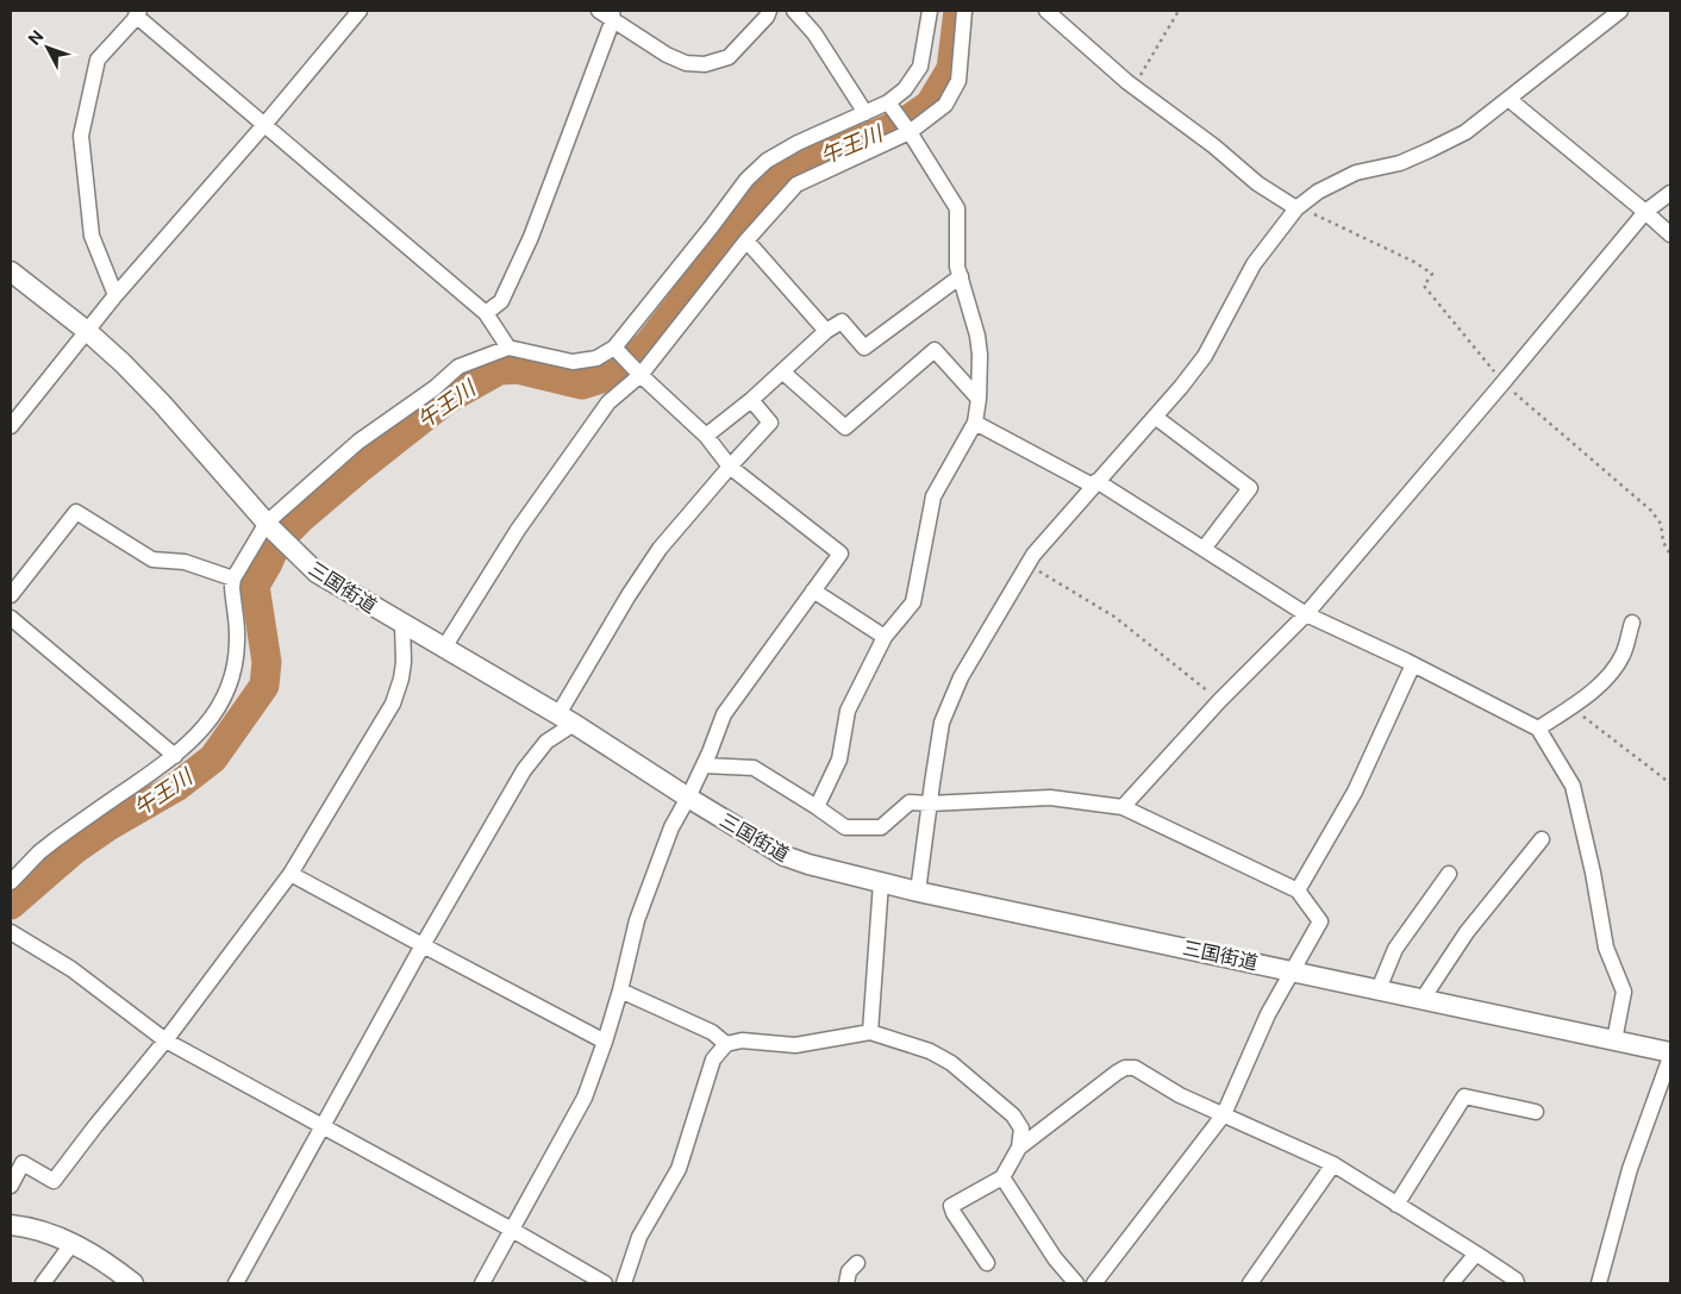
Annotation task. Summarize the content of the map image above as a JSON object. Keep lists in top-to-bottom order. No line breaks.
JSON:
{"streets":{"street":["三国街道"]},"water":["午王川"],"north":"top left"}
